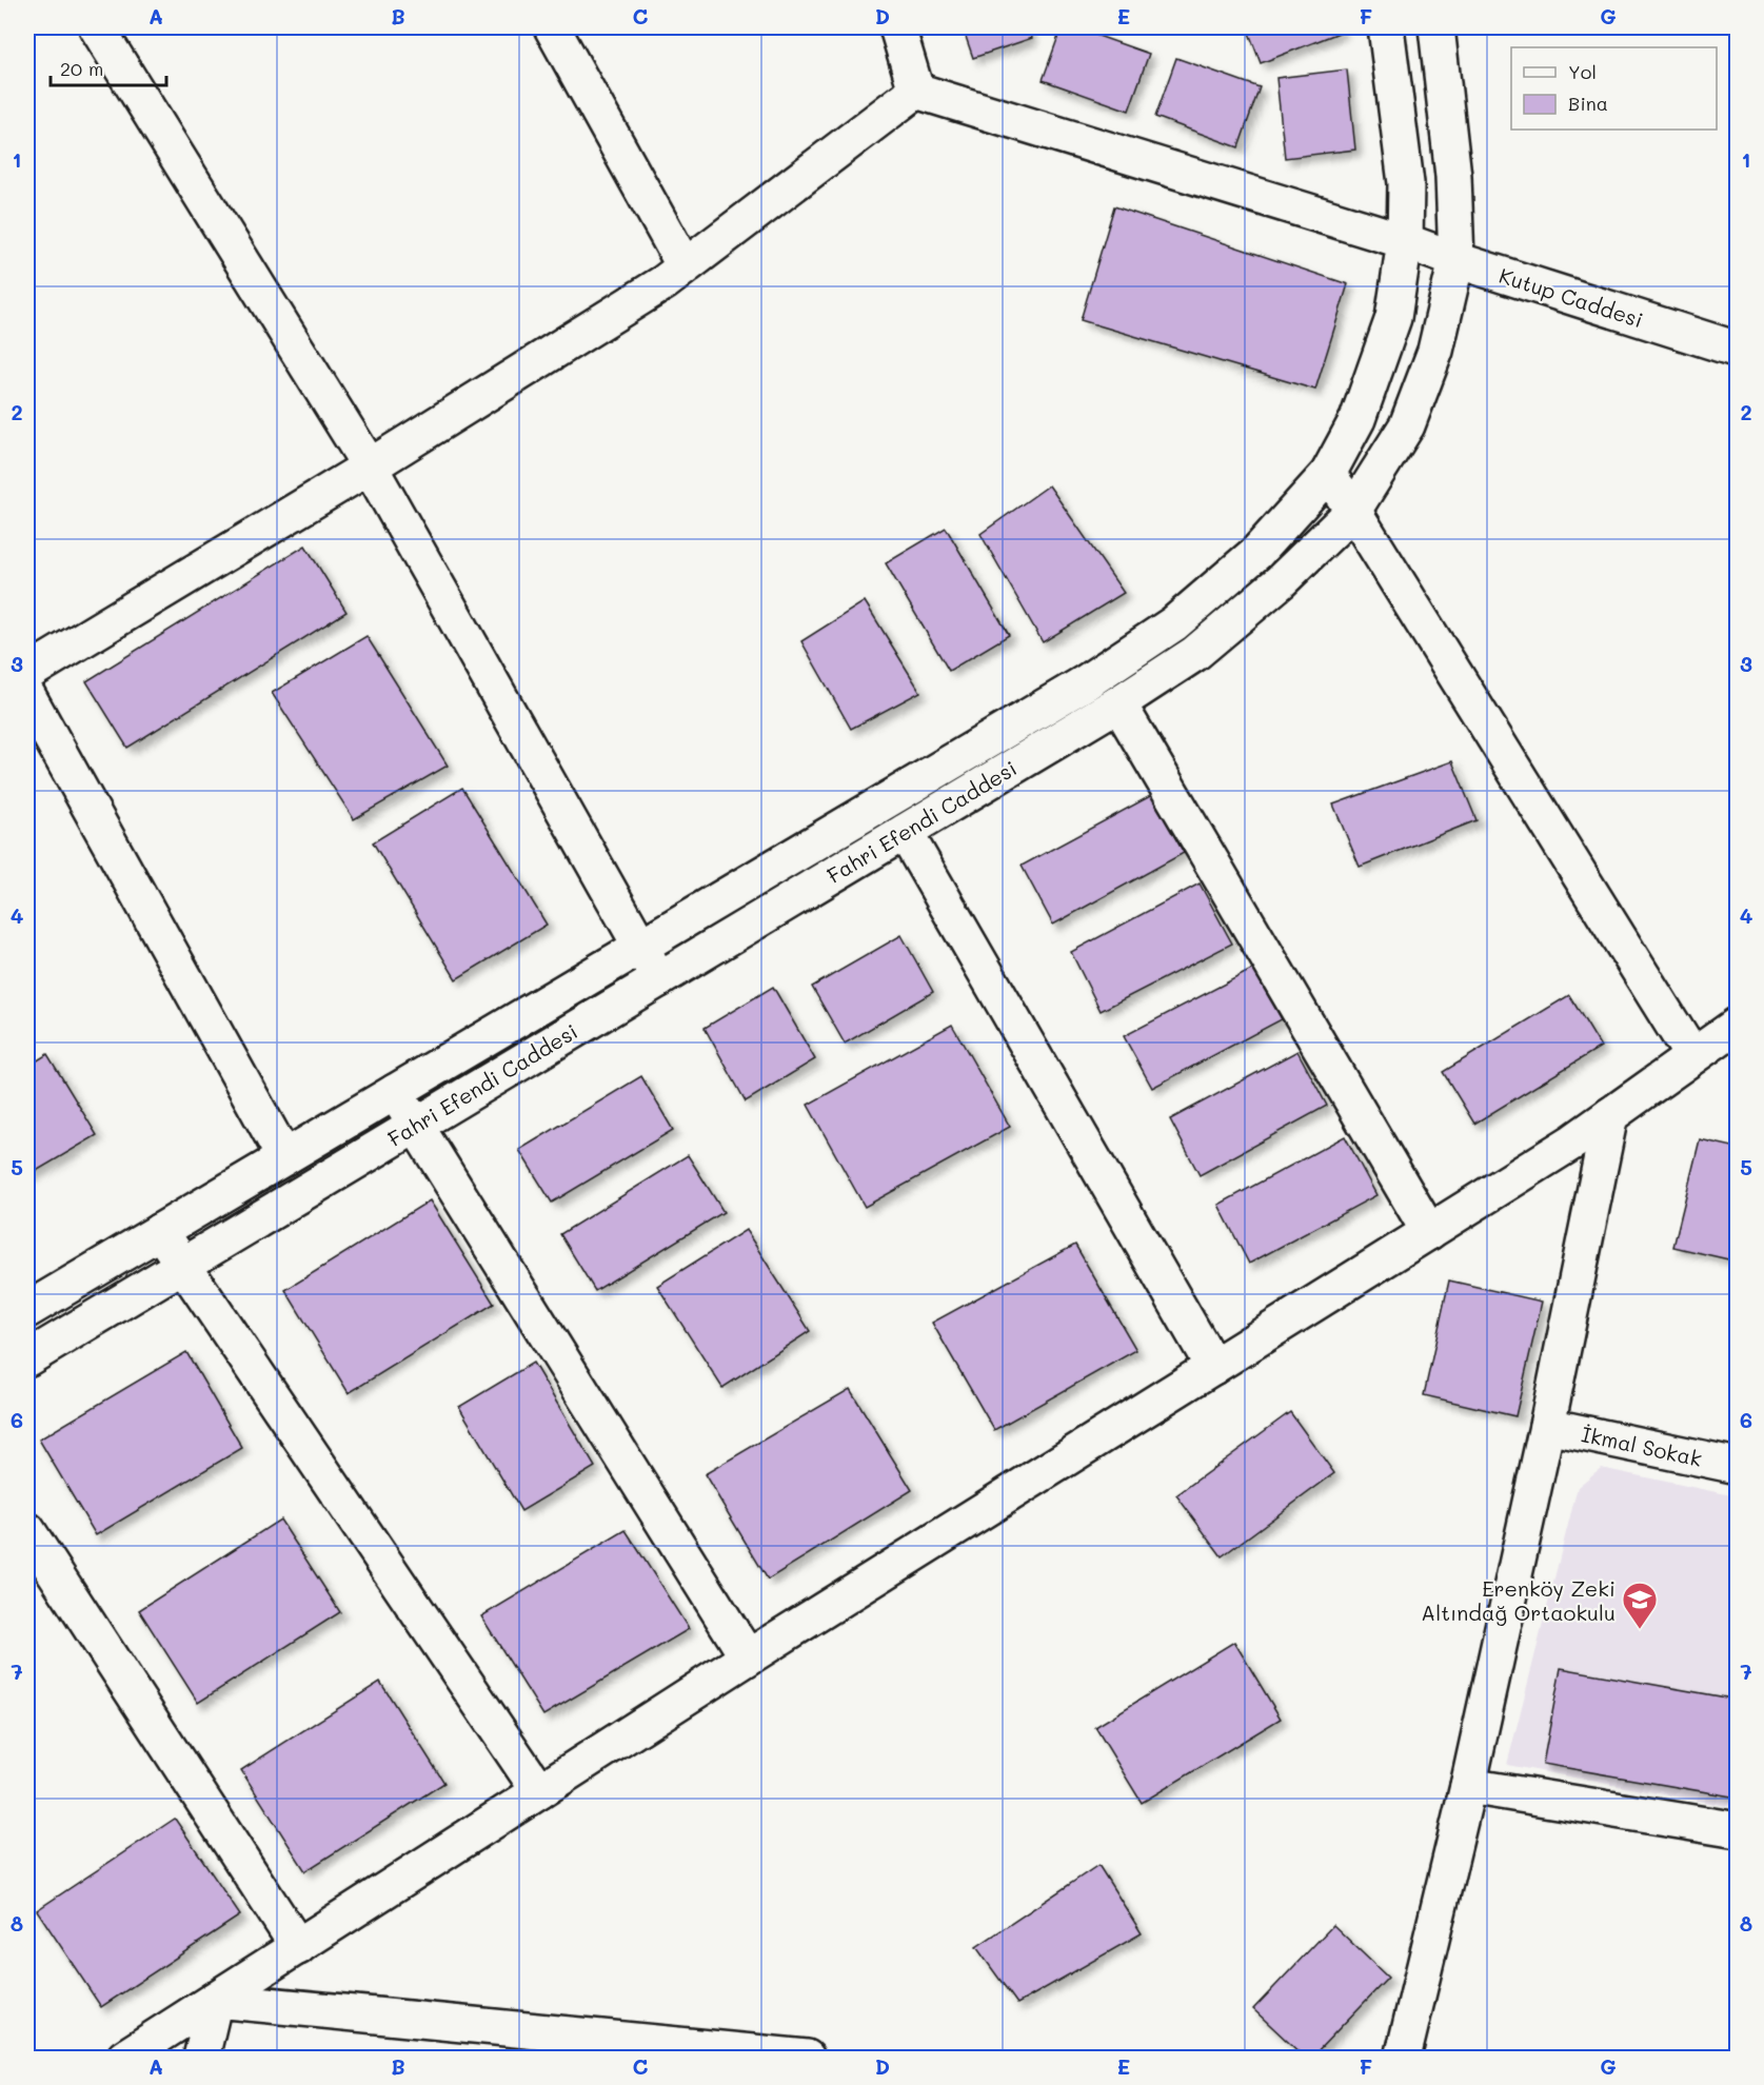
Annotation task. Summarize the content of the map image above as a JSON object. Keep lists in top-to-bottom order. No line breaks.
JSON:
{"streets":{"street":["Kutup Caddesi","Fahri Efendi Caddesi","İkmal Sokak"]},"crossings":[["Kutup Caddesi","Fahri Efendi Caddesi"]],"places":{"school or university":["Erenköy Zeki Altındağ Ortaokulu"]},"legend":["Yol","Bina"],"scale_bar":"20 m","grid":{"columns":["A","B","C","D","E","F","G"],"rows":["1","2","3","4","5","6","7","8"]}}
